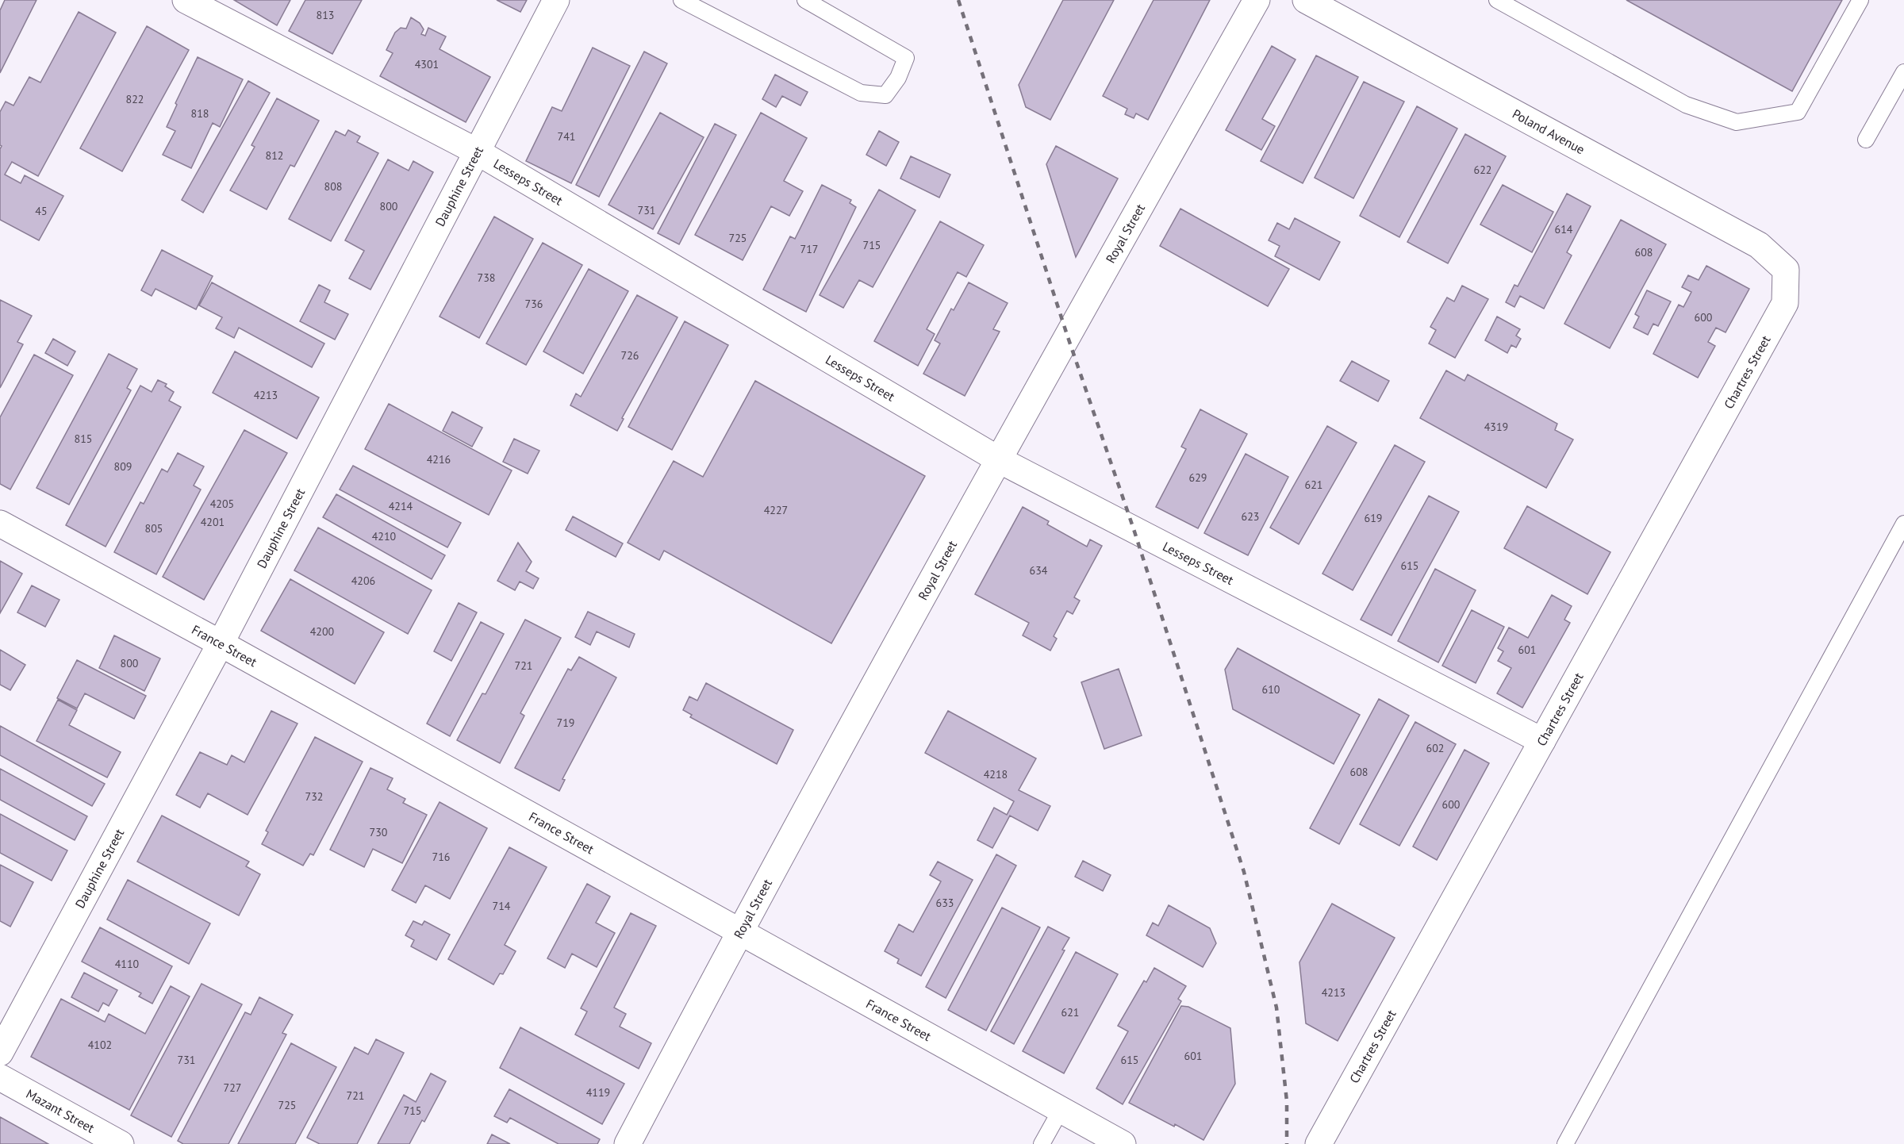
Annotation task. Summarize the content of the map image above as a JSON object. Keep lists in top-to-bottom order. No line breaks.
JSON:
{"streets":{"street":["Poland Avenue","Lesseps Street","Dauphine Street","Royal Street","Chartres Street","France Street","Mazant Street"]},"crossings":[["Poland Avenue","Chartres Street"],["Lesseps Street","Dauphine Street"],["Lesseps Street","Royal Street"],["Lesseps Street","Chartres Street"],["Dauphine Street","France Street"],["Royal Street","France Street"]],"house_numbers":["813","4301","822","818","741","812","622","808","800","731","45","614","725","715","717","608","738","736","600","726","4213","4319","815","4216","809","629","621","4205","4214","4227","623","619","4201","805","4210","615","634","4206","4200","601","800","721","610","719","602","608","4218","732","600","730","716","633","714","4110","4213","621","4102","601","731","615","727","4119","721","725","715"]}
